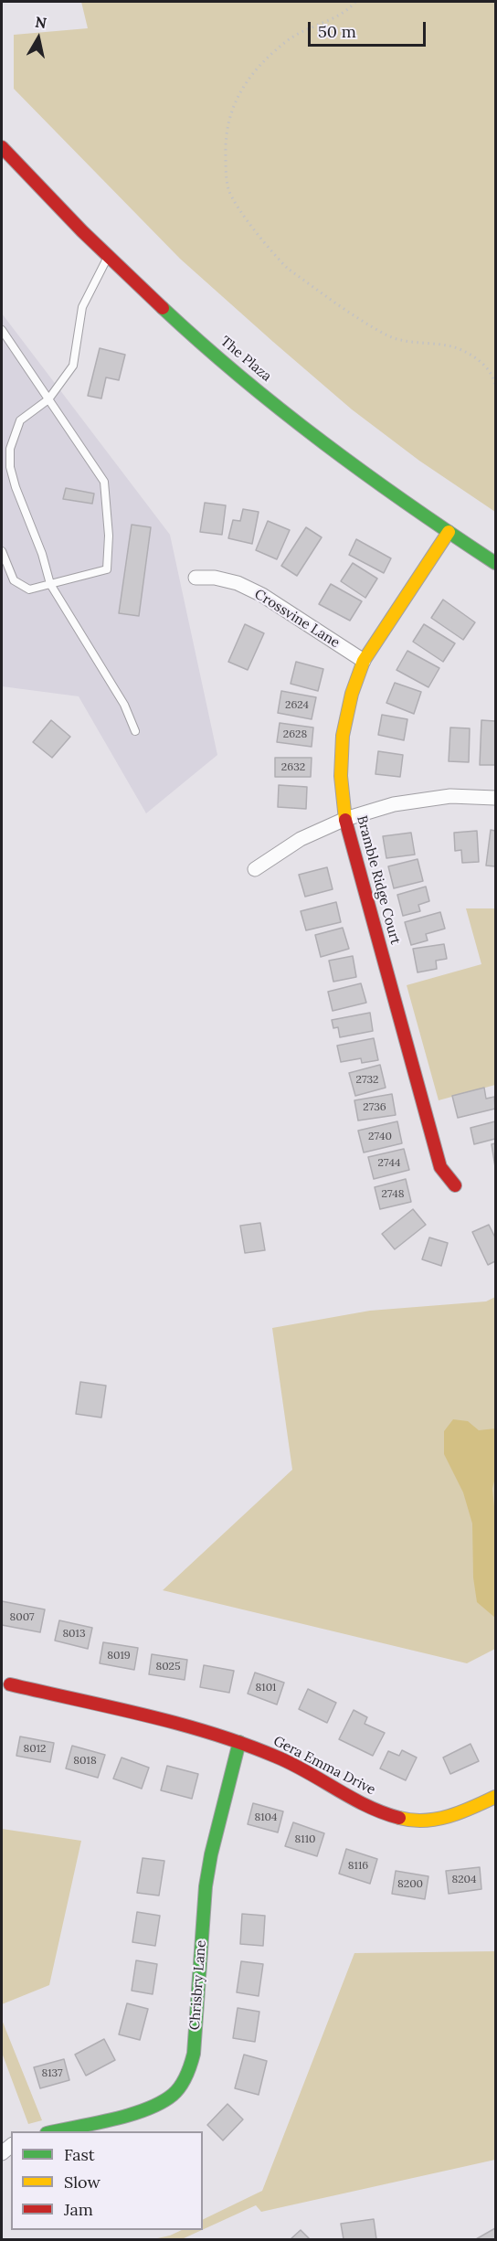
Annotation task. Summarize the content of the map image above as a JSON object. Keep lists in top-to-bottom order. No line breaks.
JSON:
{"streets":{"street":["The Plaza","Crossvine Lane","Bramble Ridge Court","Gera Emma Drive","Chrisbry Lane"]},"crossings":[["The Plaza","Bramble Ridge Court"],["Crossvine Lane","Bramble Ridge Court"],["Gera Emma Drive","Chrisbry Lane"]],"house_numbers":["2624","2628","2632","2732","2736","2740","2744","2748","8007","8013","8019","8025","8101","8012","8018","8104","8110","8116","8204","8200","8137"],"legend":["Fast","Slow","Jam"],"scale_bar":"50 m","north":"top"}
